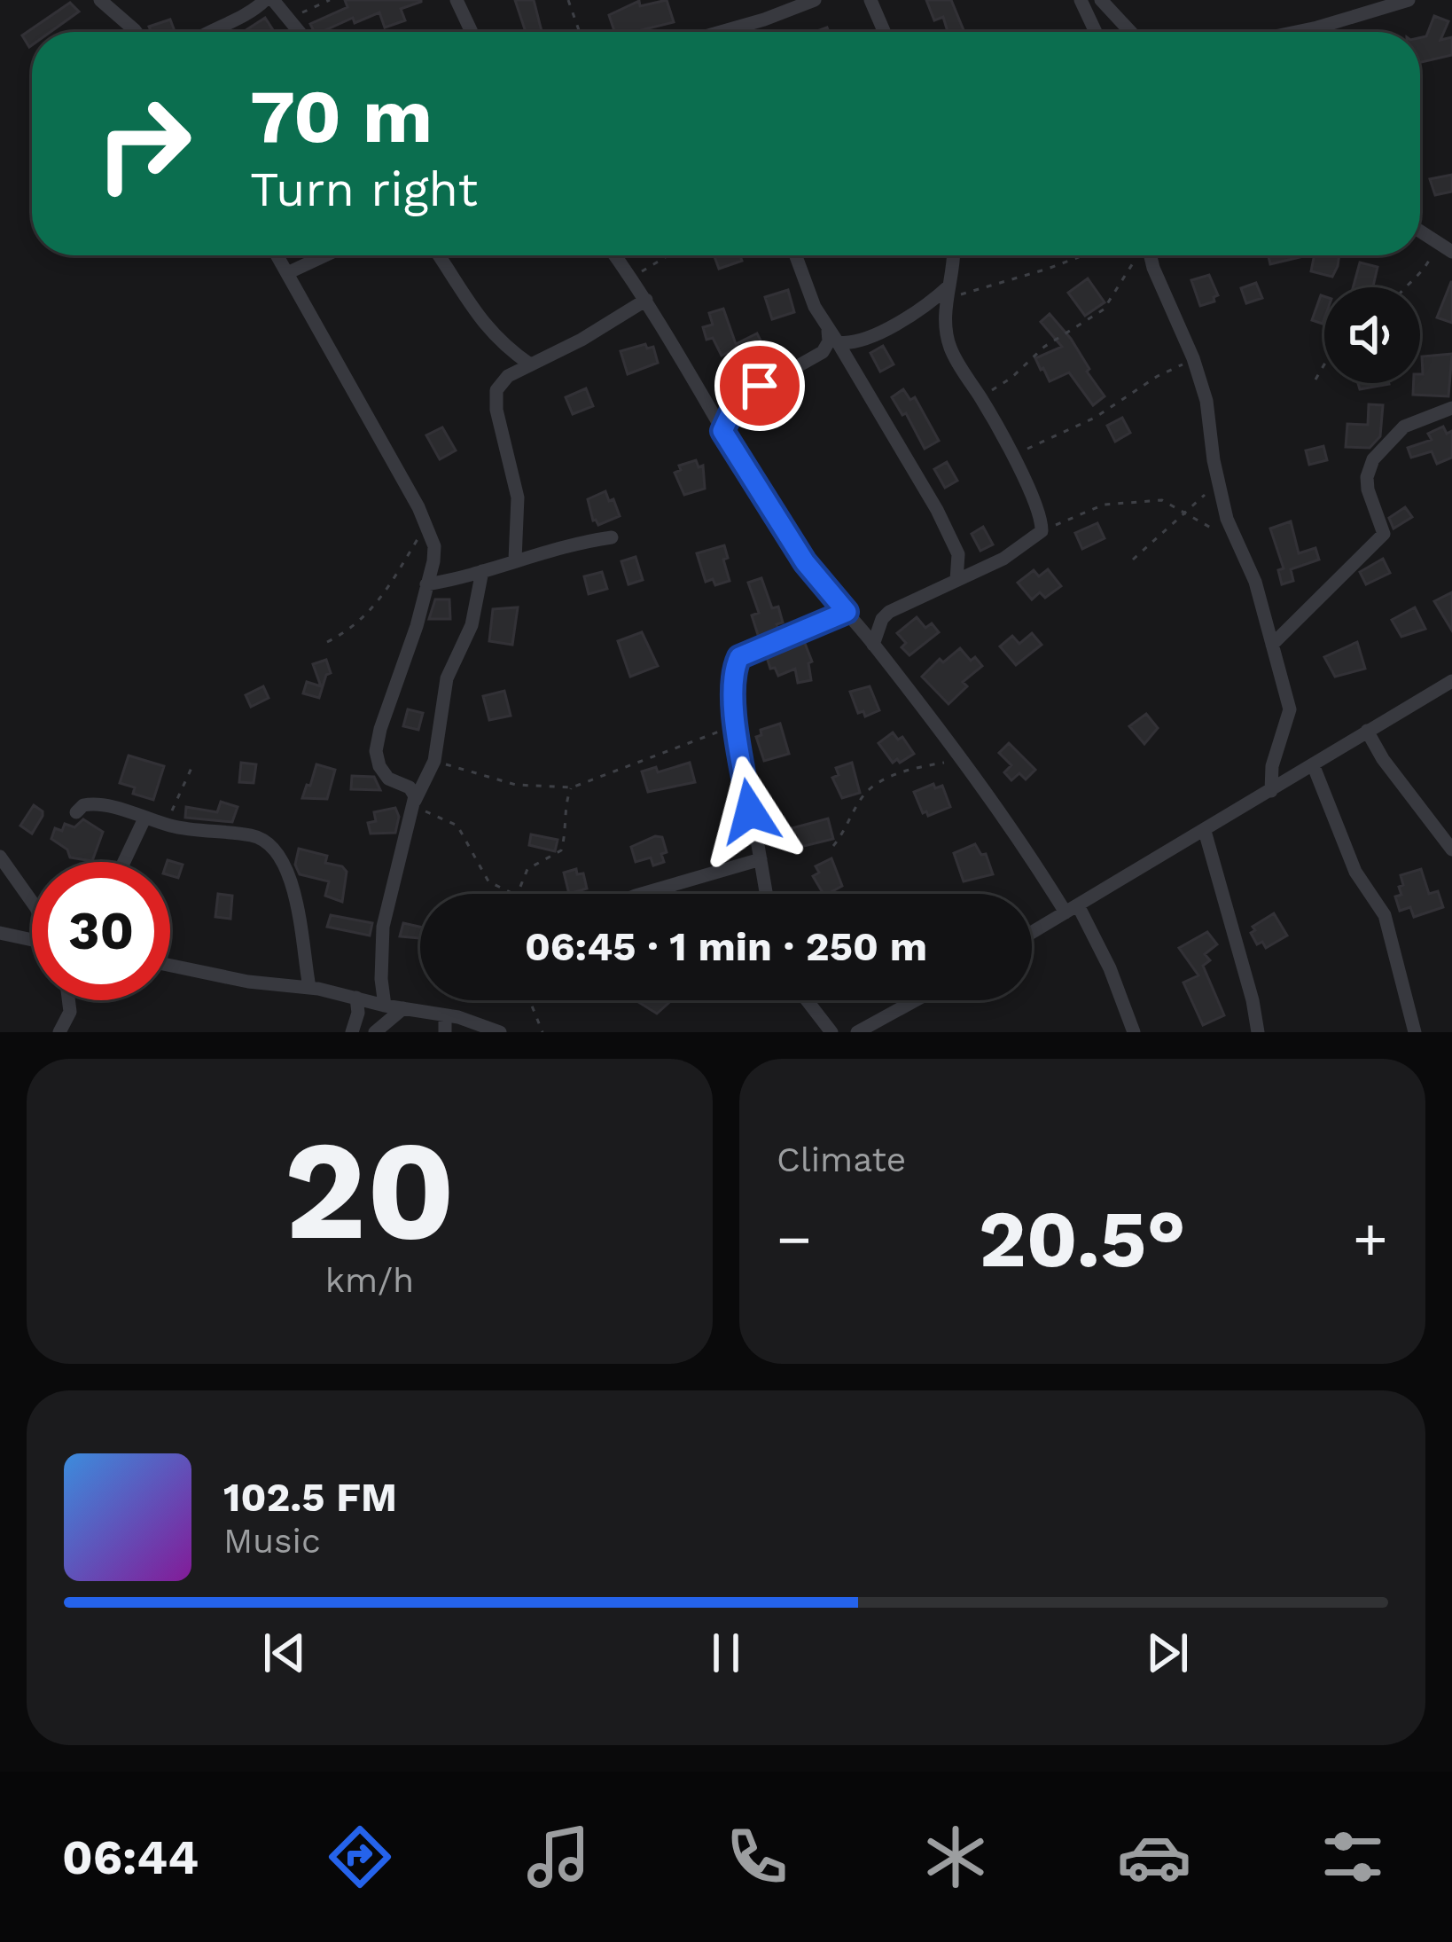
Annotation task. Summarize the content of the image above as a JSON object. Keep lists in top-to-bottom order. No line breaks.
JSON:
{"page":{"turn":["70 m","Turn right"],"limit":"30","trip":"06:45 · 1 min · 250 m","tile":[["20","km/h"],"Climate"],"heat":["−","20.5°","+"],"song":["102.5 FM","Music"],"tabs":"06:44"}}
